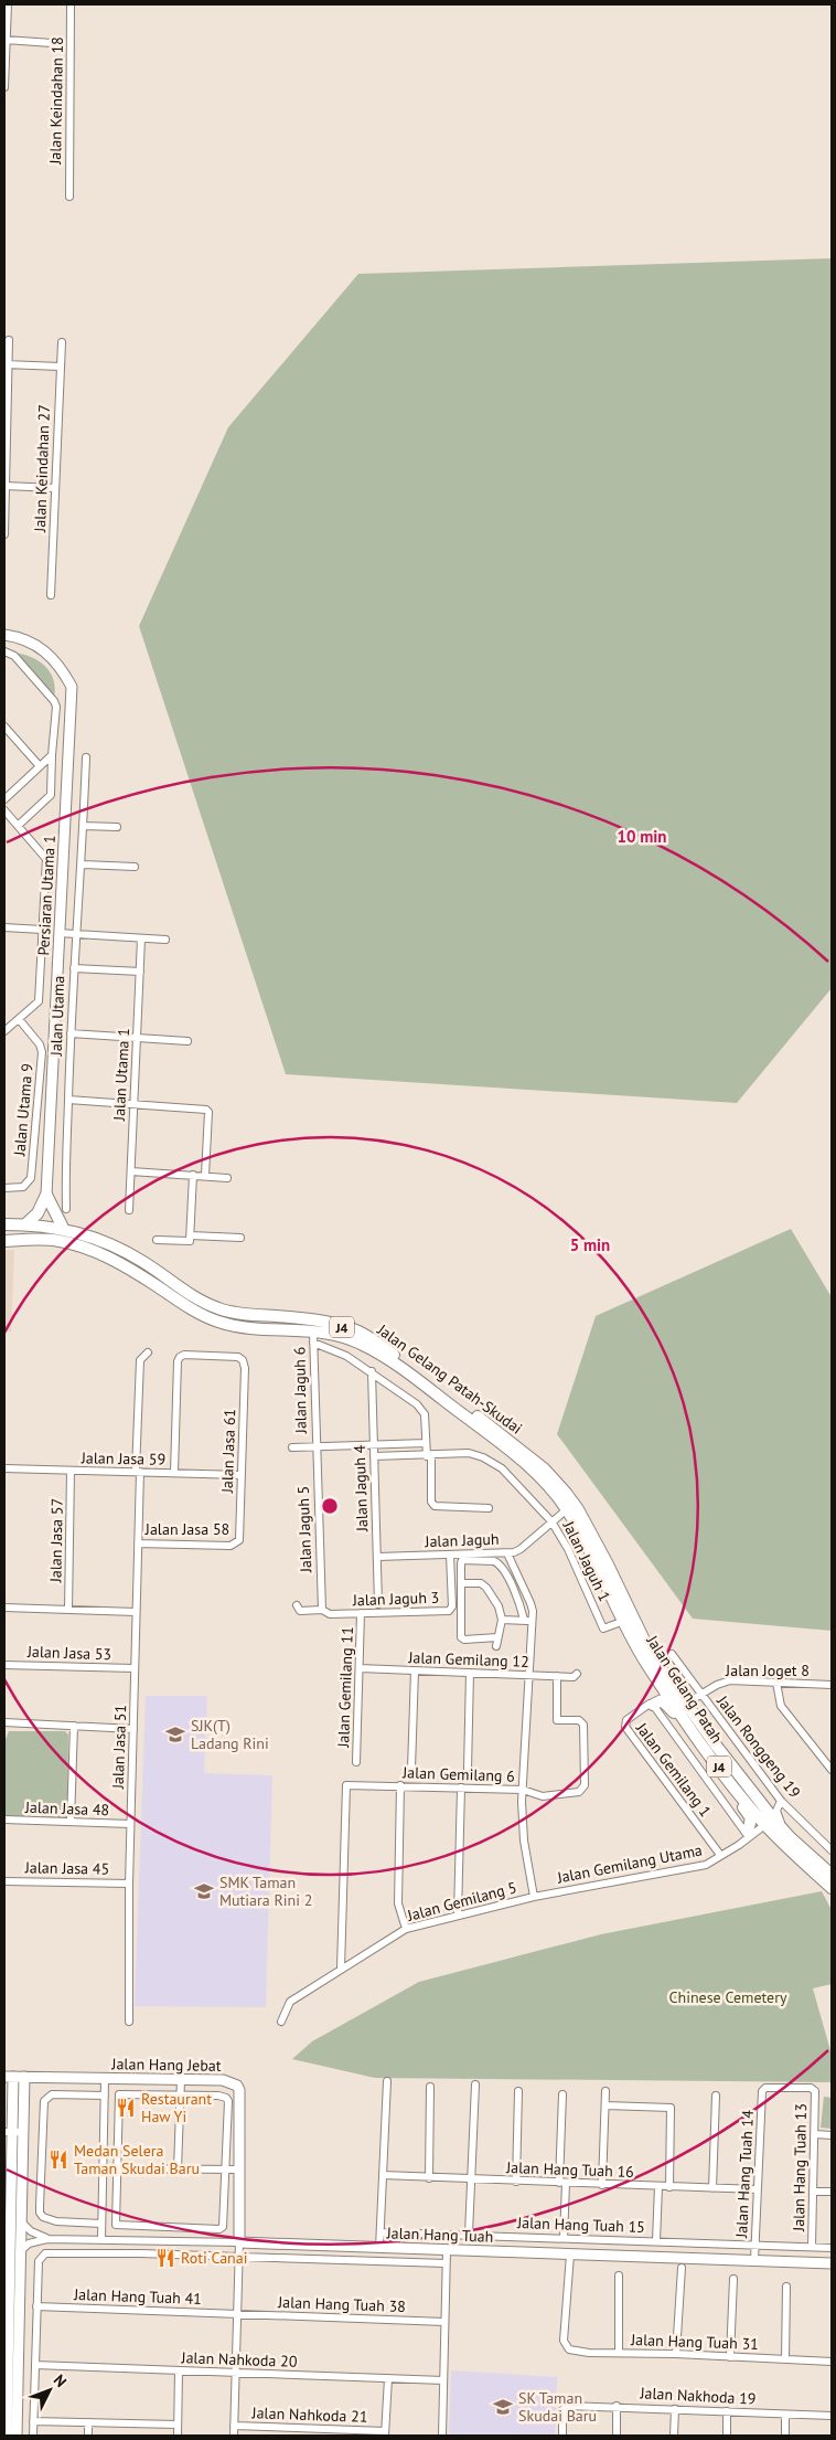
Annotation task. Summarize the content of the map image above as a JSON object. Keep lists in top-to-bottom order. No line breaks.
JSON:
{"streets":{"main road":["J4","Jalan Gelang Patah-Skudai","Jalan Gelang Patah"],"street":["Jalan Keindahan 18","Jalan Keindahan 27","Persiaran Utama 1","Jalan Utama","Jalan Utama 1","Jalan Utama 9","Jalan Jaguh 6","Jalan Jasa 61","Jalan Jasa 59","Jalan Jaguh 4","Jalan Jasa 58","Jalan Jaguh 5","Jalan Jasa 57","Jalan Jaguh","Jalan Jaguh 1","Jalan Jaguh 3","Jalan Jasa 53","Jalan Gemilang 12","Jalan Joget 8","Jalan Gemilang 11","Jalan Jasa 51","Jalan Ronggeng 19","Jalan Gemilang 1","Jalan Gemilang 6","Jalan Jasa 48","Jalan Gemilang Utama","Jalan Jasa 45","Jalan Gemilang 5","Jalan Hang Jebat","Jalan Hang Tuah 13","Jalan Hang Tuah 16","Jalan Hang Tuah 14","Jalan Hang Tuah 15","Jalan Hang Tuah","Jalan Hang Tuah 41","Jalan Hang Tuah 38","Jalan Hang Tuah 31","Jalan Nahkoda 20","Jalan Nakhoda 19","Jalan Nahkoda 21"]},"crossings":[["Jalan Gelang Patah-Skudai","Jalan Jaguh 6"],["Jalan Gelang Patah-Skudai","Jalan Jaguh"],["Jalan Gelang Patah-Skudai","Jalan Gelang Patah"],["Jalan Jaguh 6","Jalan Jaguh 5"],["Jalan Jasa 61","Jalan Jasa 59"],["Jalan Jasa 61","Jalan Jasa 58"],["Jalan Jasa 59","Jalan Jasa 57"],["Jalan Jasa 59","Jalan Jasa 51"],["Jalan Jaguh 4","Jalan Jaguh"],["Jalan Jaguh 4","Jalan Jaguh 1"],["Jalan Jasa 58","Jalan Jasa 51"],["Jalan Jaguh 5","Jalan Jaguh 3"],["Jalan Jaguh","Jalan Jaguh 1"],["Jalan Jaguh","Jalan Jaguh 3"],["Jalan Jaguh","Jalan Gelang Patah"],["Jalan Jaguh 1","Jalan Gelang Patah"],["Jalan Jaguh 3","Jalan Gemilang 11"],["Jalan Jasa 53","Jalan Jasa 51"],["Jalan Gemilang 12","Jalan Gemilang 11"],["Jalan Gemilang 12","Jalan Gemilang 6"],["Jalan Joget 8","Jalan Gelang Patah"],["Jalan Joget 8","Jalan Ronggeng 19"],["Jalan Gelang Patah","Jalan Gemilang Utama"],["Jalan Jasa 51","Jalan Jasa 48"],["Jalan Jasa 51","Jalan Jasa 45"],["Jalan Gemilang 1","Jalan Gemilang Utama"],["Jalan Gemilang 6","Jalan Gemilang 5"],["Jalan Gemilang Utama","Jalan Gemilang 5"],["Jalan Hang Jebat","Jalan Hang Tuah"],["Jalan Hang Tuah 13","Jalan Hang Tuah 14"],["Jalan Hang Tuah 13","Jalan Hang Tuah 15"],["Jalan Hang Tuah 16","Jalan Hang Tuah 14"],["Jalan Hang Tuah 14","Jalan Hang Tuah 15"],["Jalan Hang Tuah 14","Jalan Hang Tuah"],["Jalan Hang Tuah","Jalan Hang Tuah 31"],["Jalan Hang Tuah 41","Jalan Hang Tuah 38"]],"parks":["Chinese Cemetery"],"places":{"school or university":["SJK(T) Ladang Rini","SMK Taman Mutiara Rini 2","SK Taman Skudai Baru"],"restaurant":["Restaurant Haw Yi","Medan Selera Taman Skudai Baru","Roti Canai"]},"north":"top right","rings":["10 min","5 min"]}
